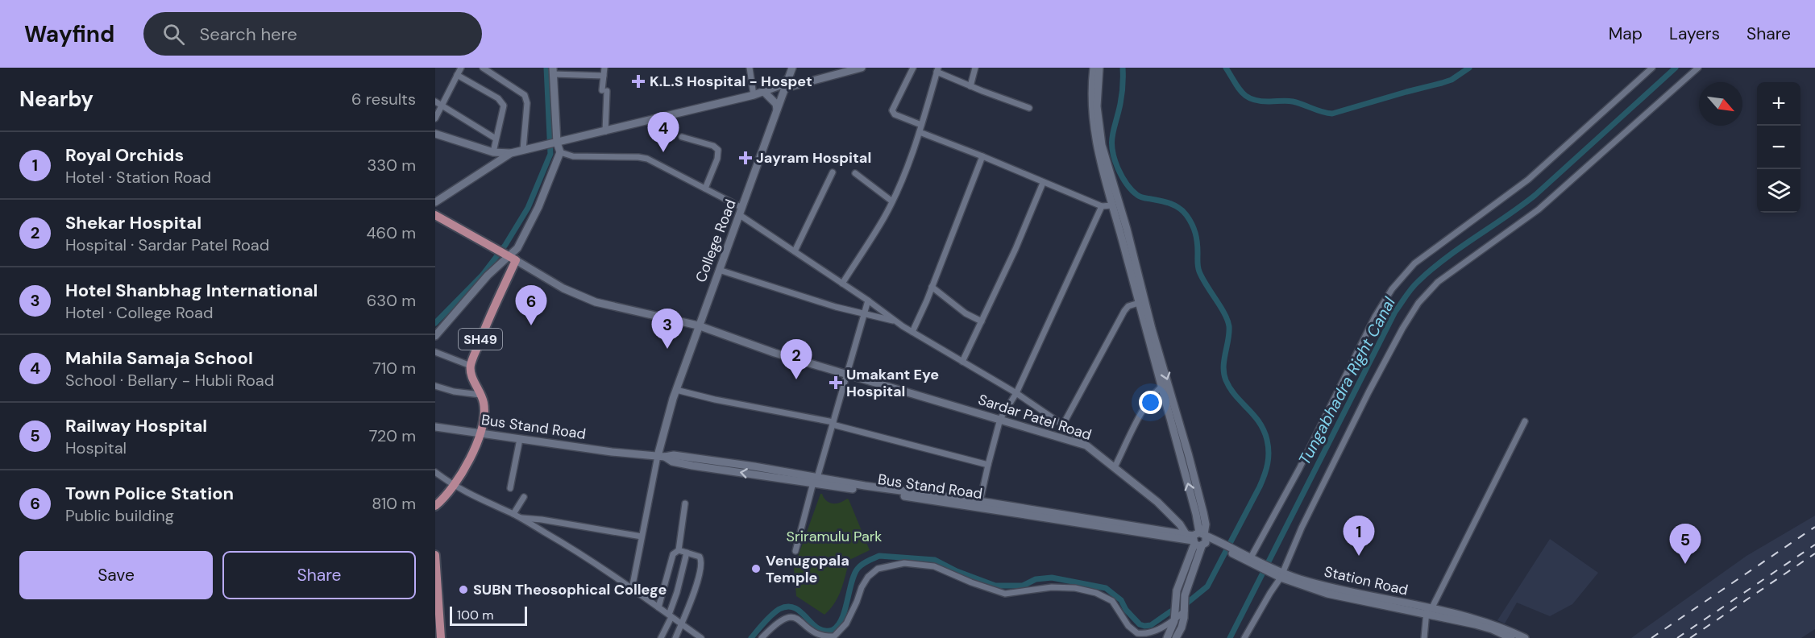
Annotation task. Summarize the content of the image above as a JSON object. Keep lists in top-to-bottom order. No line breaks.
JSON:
{"streets":{"main road":["SH49"],"street":["College Road","Sardar Patel Road","Bus Stand Road","Station Road"]},"crossings":[["College Road","Sardar Patel Road"],["College Road","Bus Stand Road"],["SH49","Sardar Patel Road"],["SH49","Bus Stand Road"],["Sardar Patel Road","Bus Stand Road"]],"water":["Tungabhadra Right Canal"],"parks":["Sriramulu Park"],"places":{"health":["K.L.S Hospital - Hospet","Jayram Hospital","Umakant Eye Hospital"],"other":["Venugopala Temple","SUBN Theosophical College"]},"scale_bar":"100 m","north":"bottom right","page":{"header":"Wayfind","search":"Search here","nav":["Map","Layers","Share"],"heading":["Nearby","6 results"],"map_buttons":["+","−"],"pins":["4","6","3","2","1","5"],"list":[{"mark":"1","name":"Royal Orchids","note":"Hotel · Station Road","value":"330 m"},{"mark":"2","name":"Shekar Hospital","note":"Hospital · Sardar Patel Road","value":"460 m"},{"mark":"3","name":"Hotel Shanbhag International","note":"Hotel · College Road","value":"630 m"},{"mark":"4","name":"Mahila Samaja School","note":"School · Bellary - Hubli Road","value":"710 m"},{"mark":"5","name":"Railway Hospital","note":"Hospital","value":"720 m"},{"mark":"6","name":"Town Police Station","note":"Public building","value":"810 m"}],"buttons":["Save","Share"],"scale":"100 m"}}
